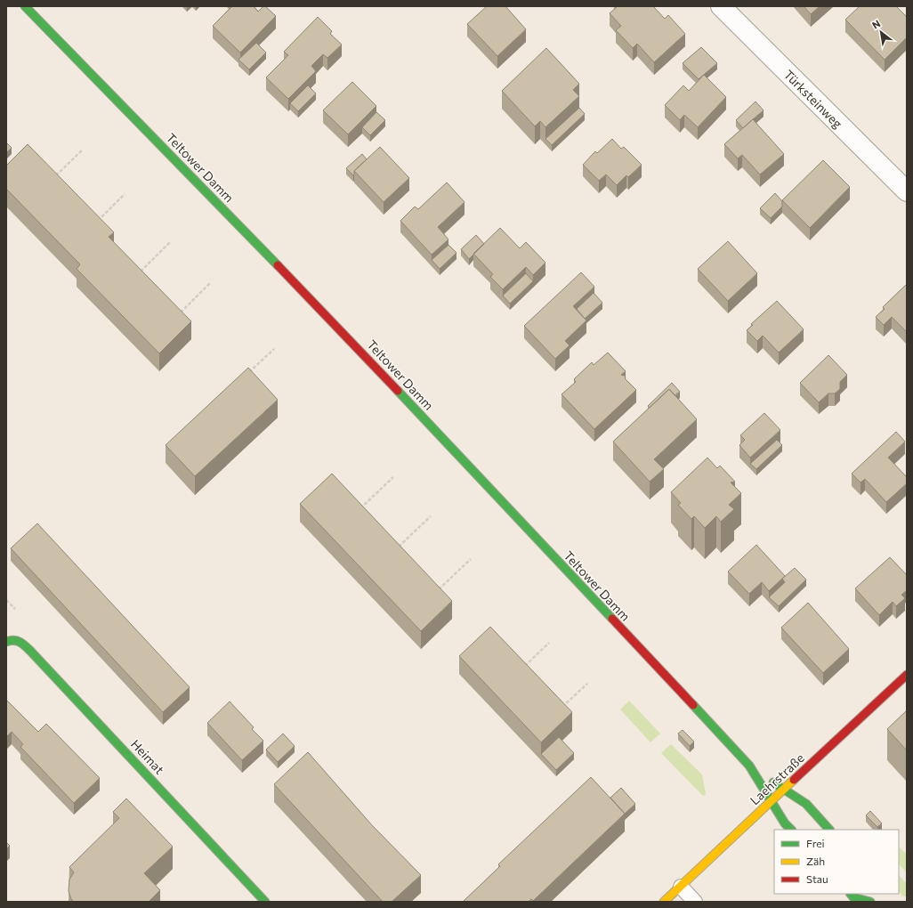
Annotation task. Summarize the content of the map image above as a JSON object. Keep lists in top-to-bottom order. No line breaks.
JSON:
{"streets":{"main road":["Teltower Damm","Heimat","Laehrstraße"],"street":["Türksteinweg"]},"crossings":[["Teltower Damm","Laehrstraße"]],"legend":["Frei","Zäh","Stau"],"north":"top left"}
